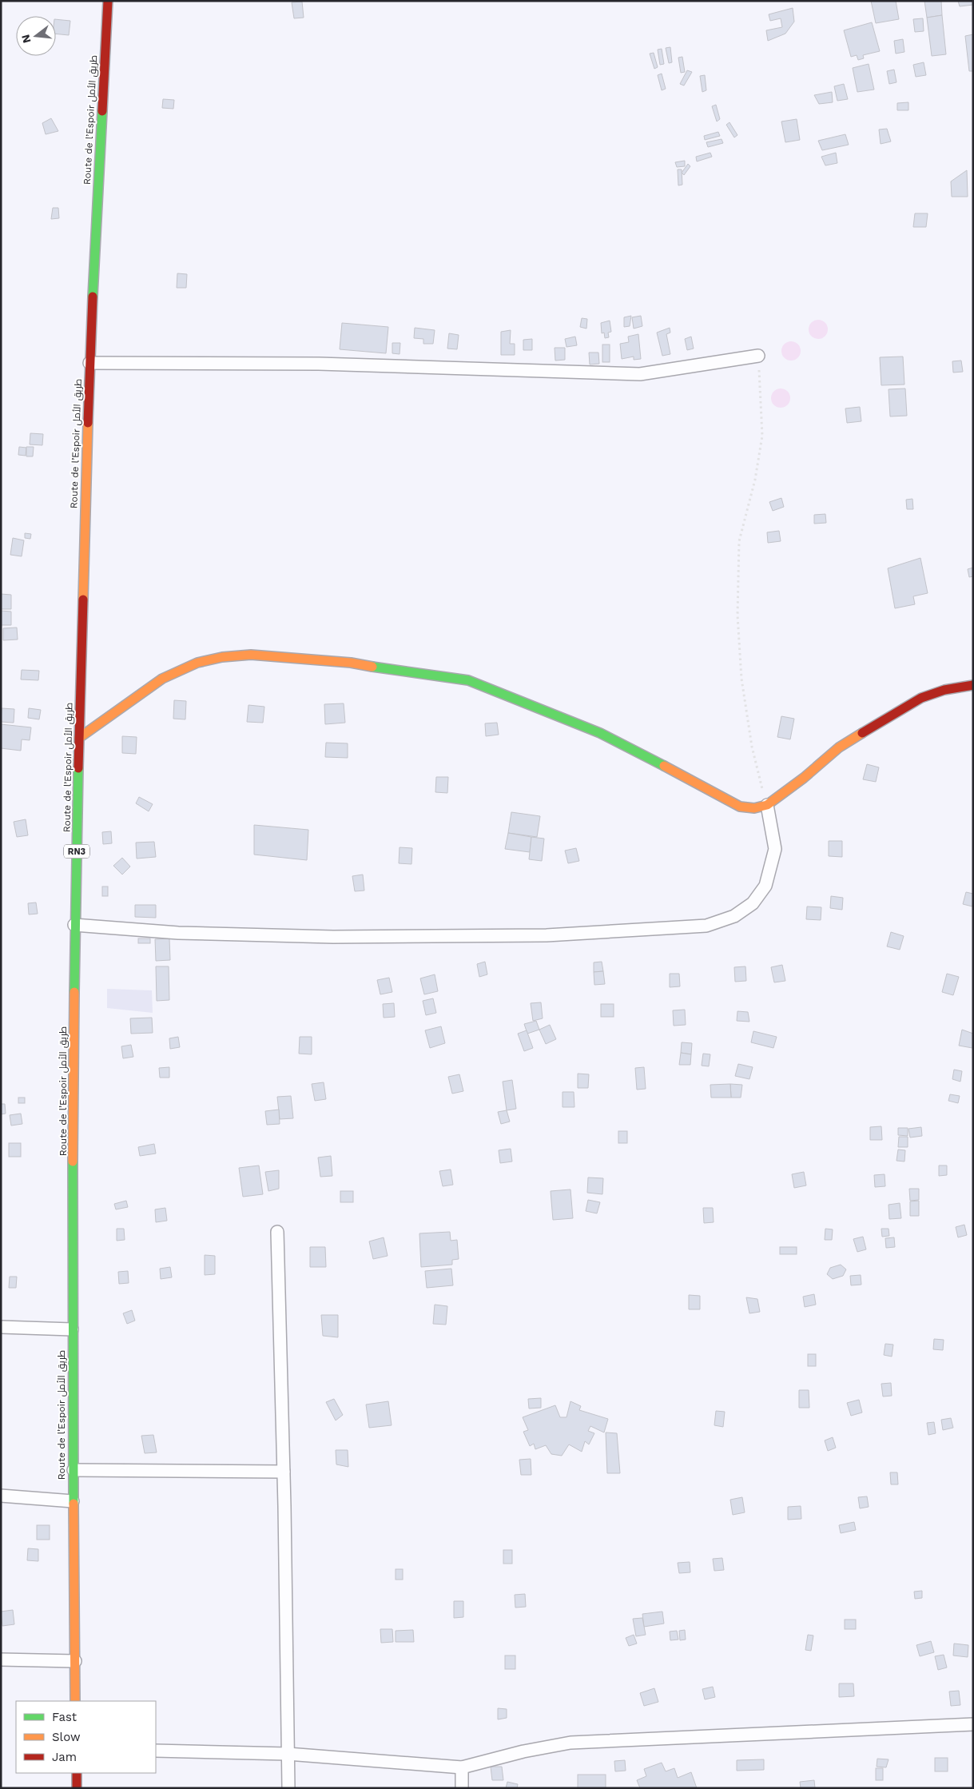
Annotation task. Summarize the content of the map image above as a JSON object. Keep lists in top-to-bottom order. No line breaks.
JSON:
{"streets":{"main road":["Route de l’Espoir طريق الأمل","RN3"]},"legend":["Fast","Slow","Jam"],"north":"left"}
